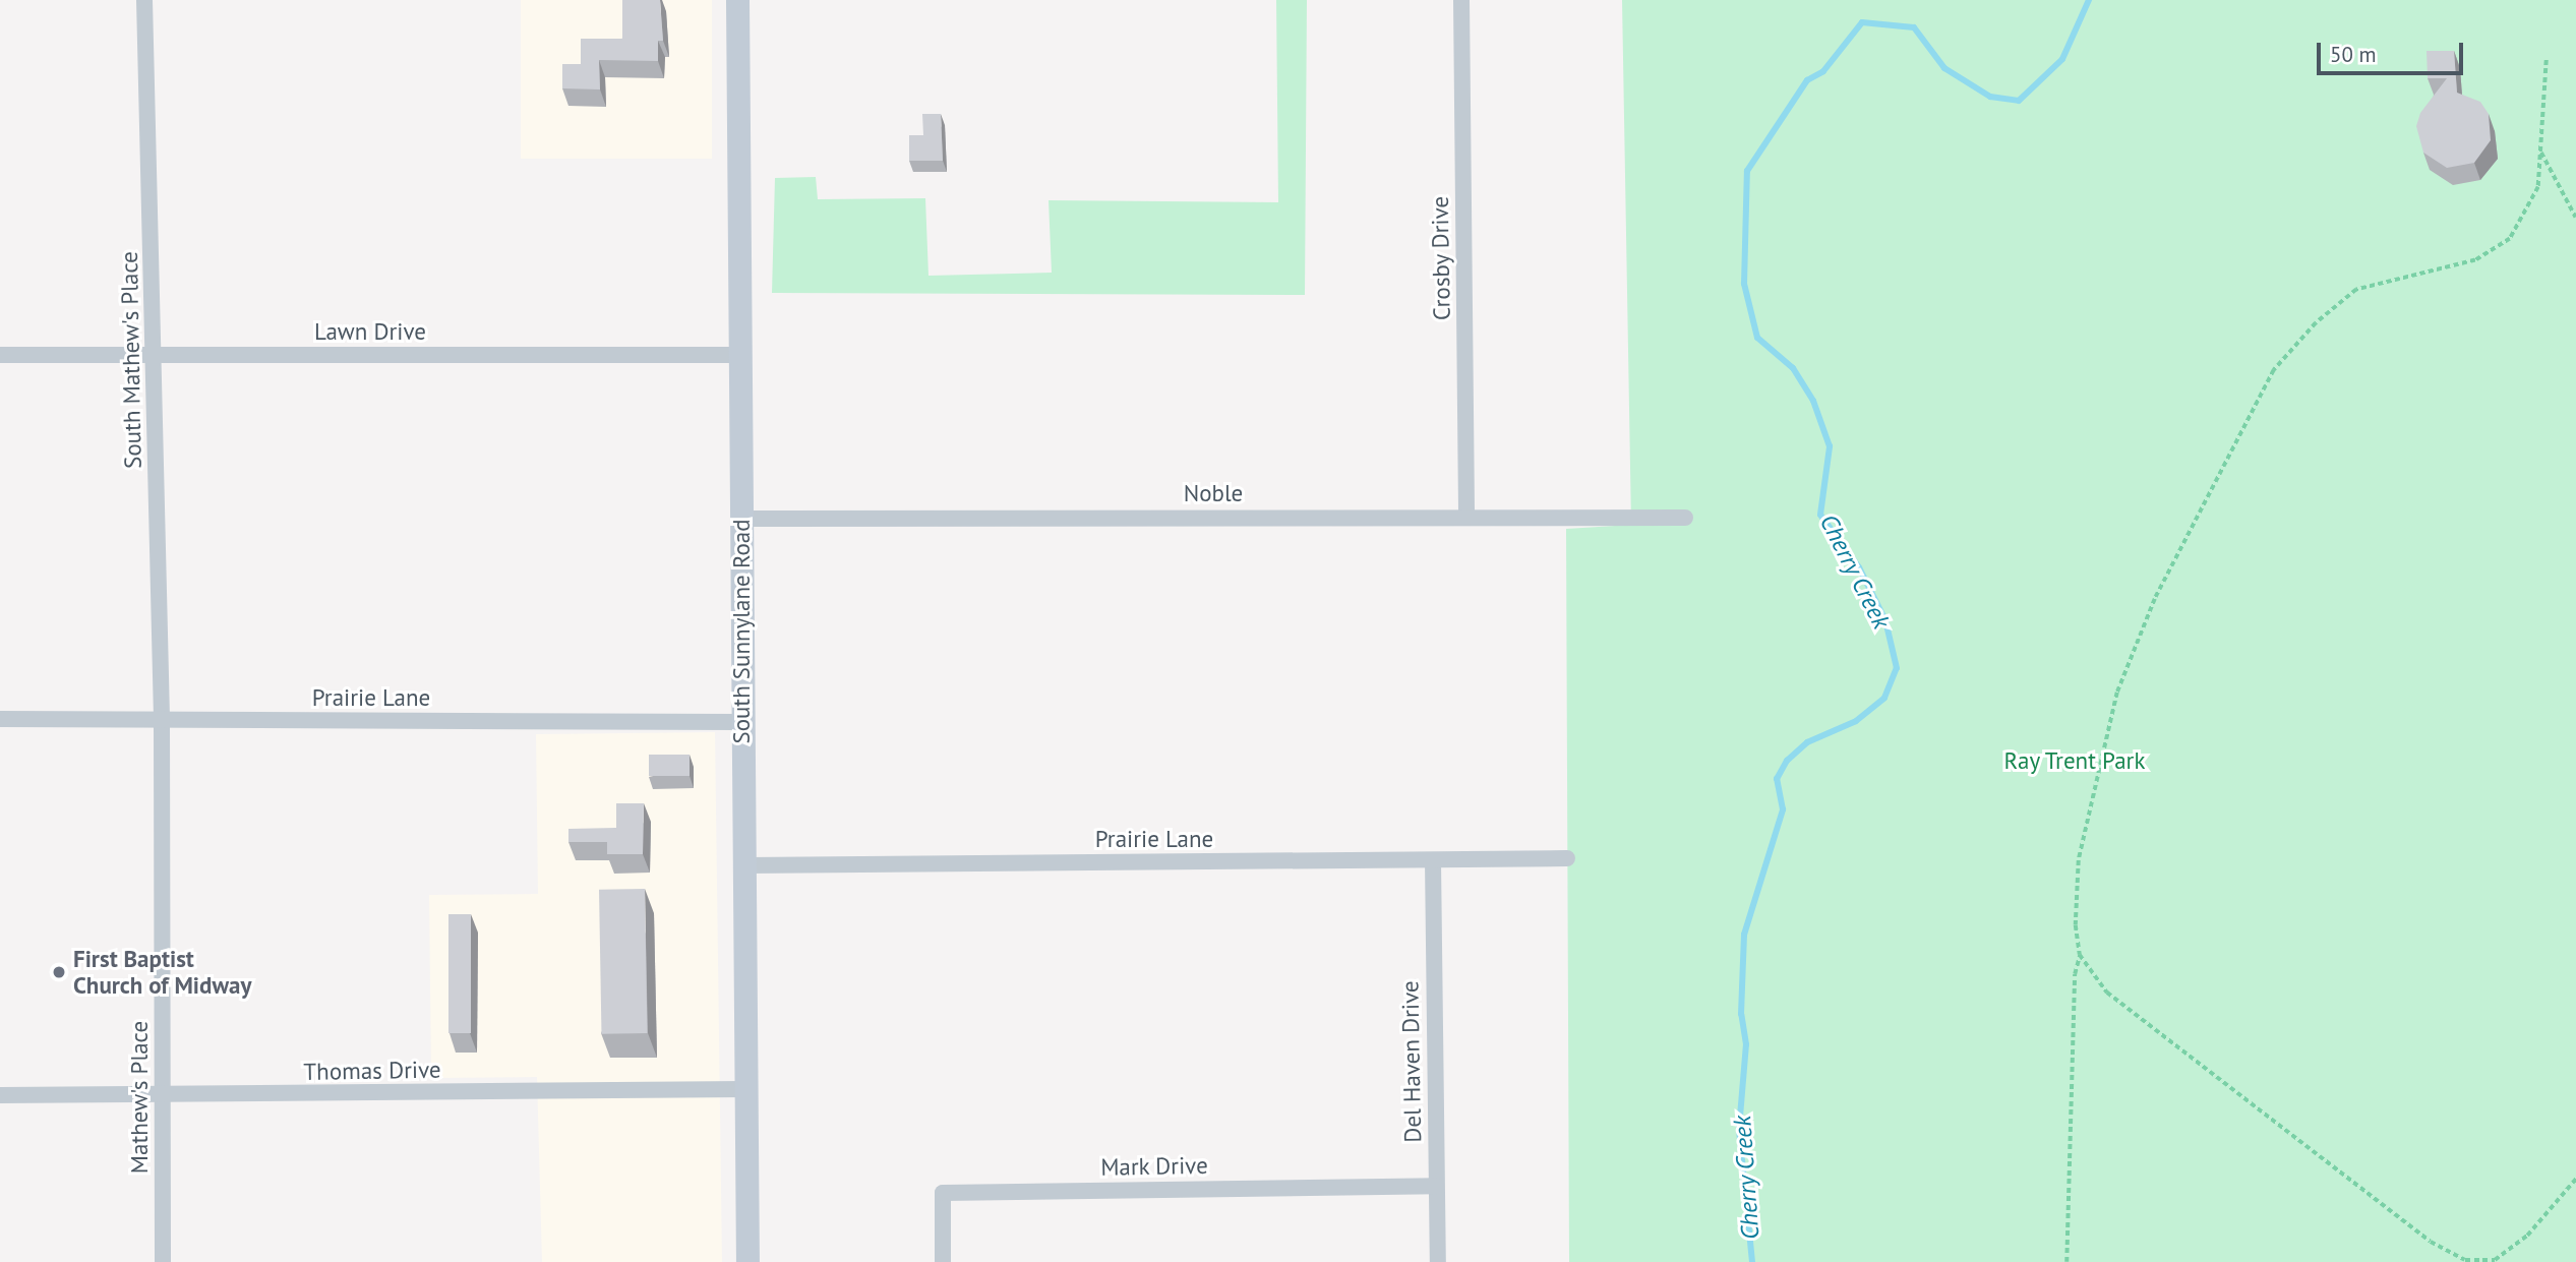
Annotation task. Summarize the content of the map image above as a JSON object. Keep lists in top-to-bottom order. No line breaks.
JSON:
{"streets":{"main road":["South Sunnylane Road"],"street":["Crosby Drive","Lawn Drive","South Mathew's Place","Noble","Prairie Lane","Del Haven Drive","Thomas Drive","Mathew's Place","Mark Drive"]},"crossings":[["Crosby Drive","Noble"],["Lawn Drive","South Mathew's Place"],["Lawn Drive","South Sunnylane Road"],["South Mathew's Place","Prairie Lane"],["South Mathew's Place","Mathew's Place"],["Noble","South Sunnylane Road"],["South Sunnylane Road","Prairie Lane"],["South Sunnylane Road","Thomas Drive"],["Prairie Lane","Del Haven Drive"],["Prairie Lane","Mathew's Place"],["Del Haven Drive","Mark Drive"],["Thomas Drive","Mathew's Place"]],"water":["Cherry Creek"],"parks":["Ray Trent Park"],"places":["First Baptist Church of Midway"],"scale_bar":"50 m"}
